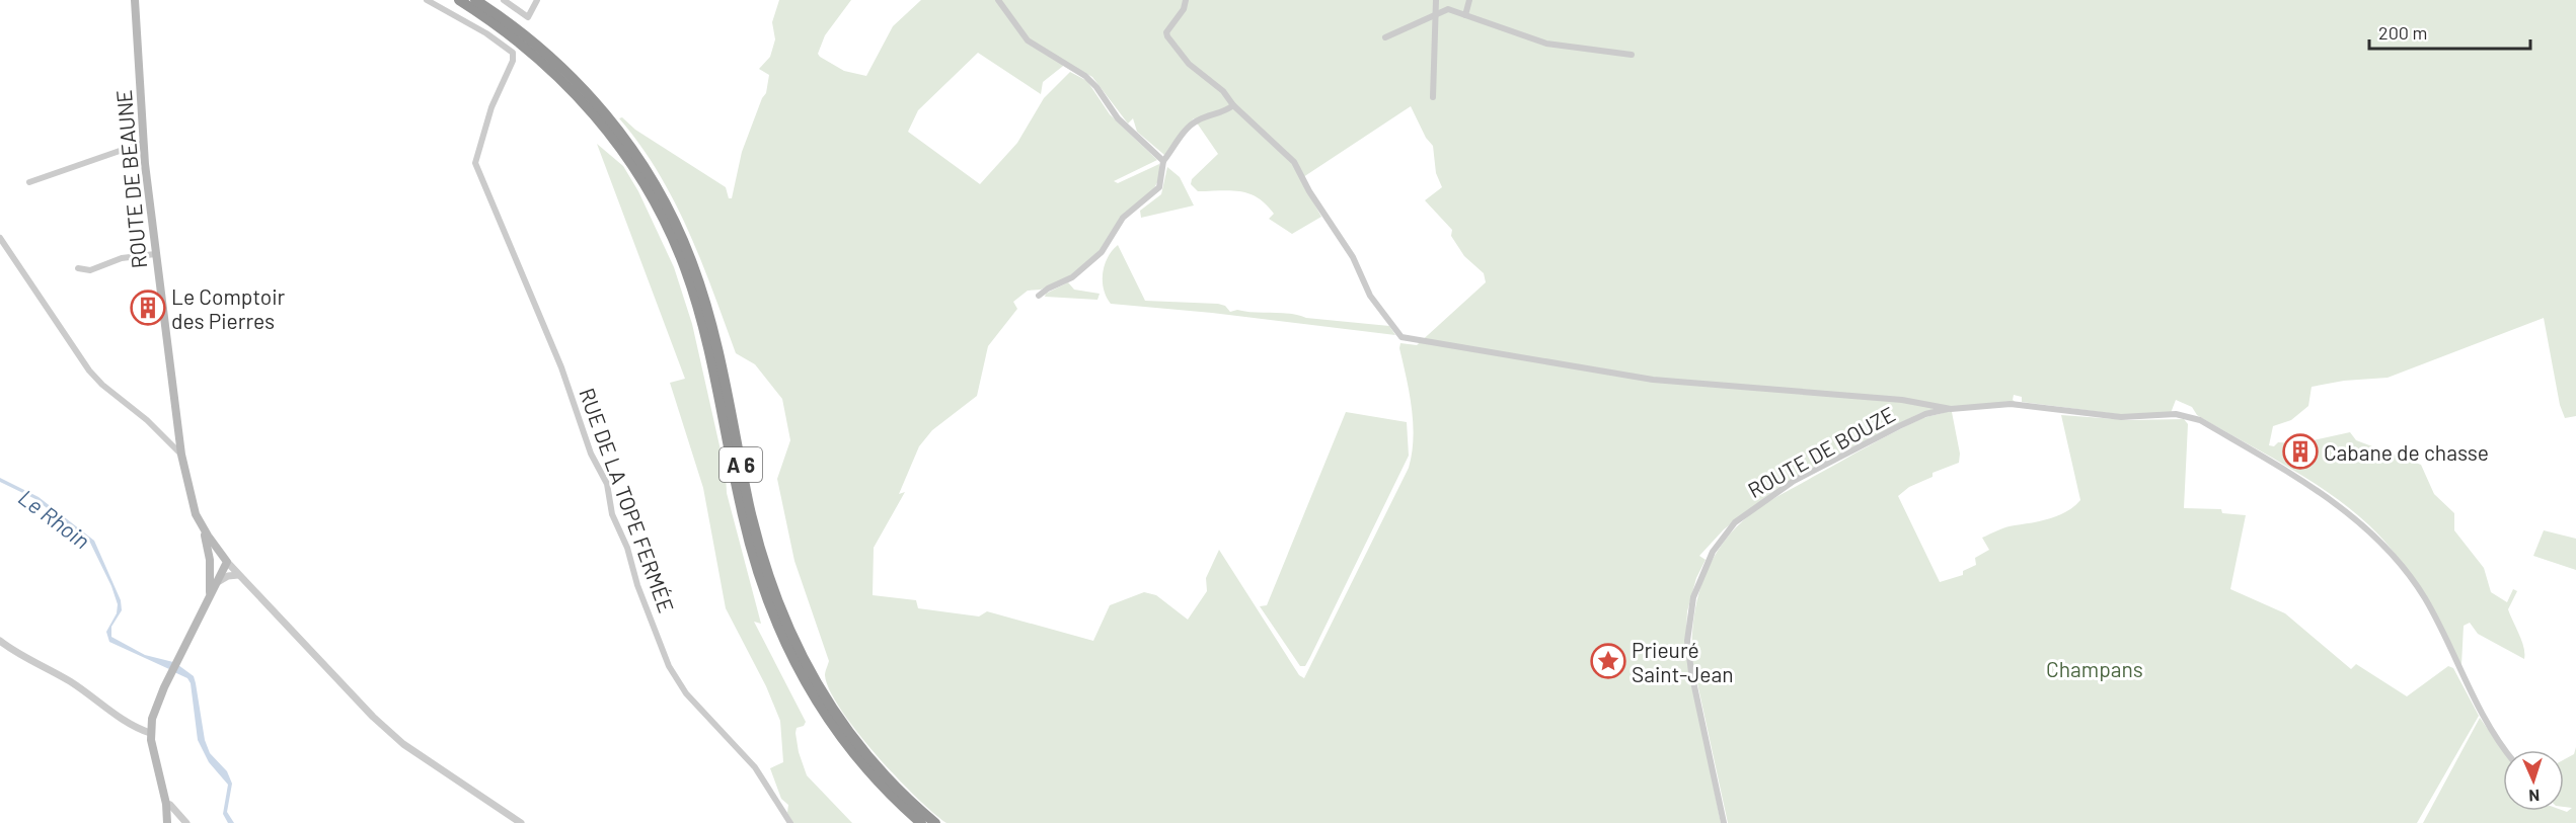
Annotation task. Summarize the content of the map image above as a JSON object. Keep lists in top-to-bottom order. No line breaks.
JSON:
{"streets":{"highway":["A 6"],"main road":["ROUTE DE BEAUNE"],"street":["ROUTE DE BOUZE","RUE DE LA TOPE FERMÉE"]},"water":["Le Rhoin"],"parks":["Champans"],"places":{"building":["Le Comptoir des Pierres","Cabane de chasse"],"place":["Prieuré Saint-Jean"]},"scale_bar":"200 m","north":"bottom"}
